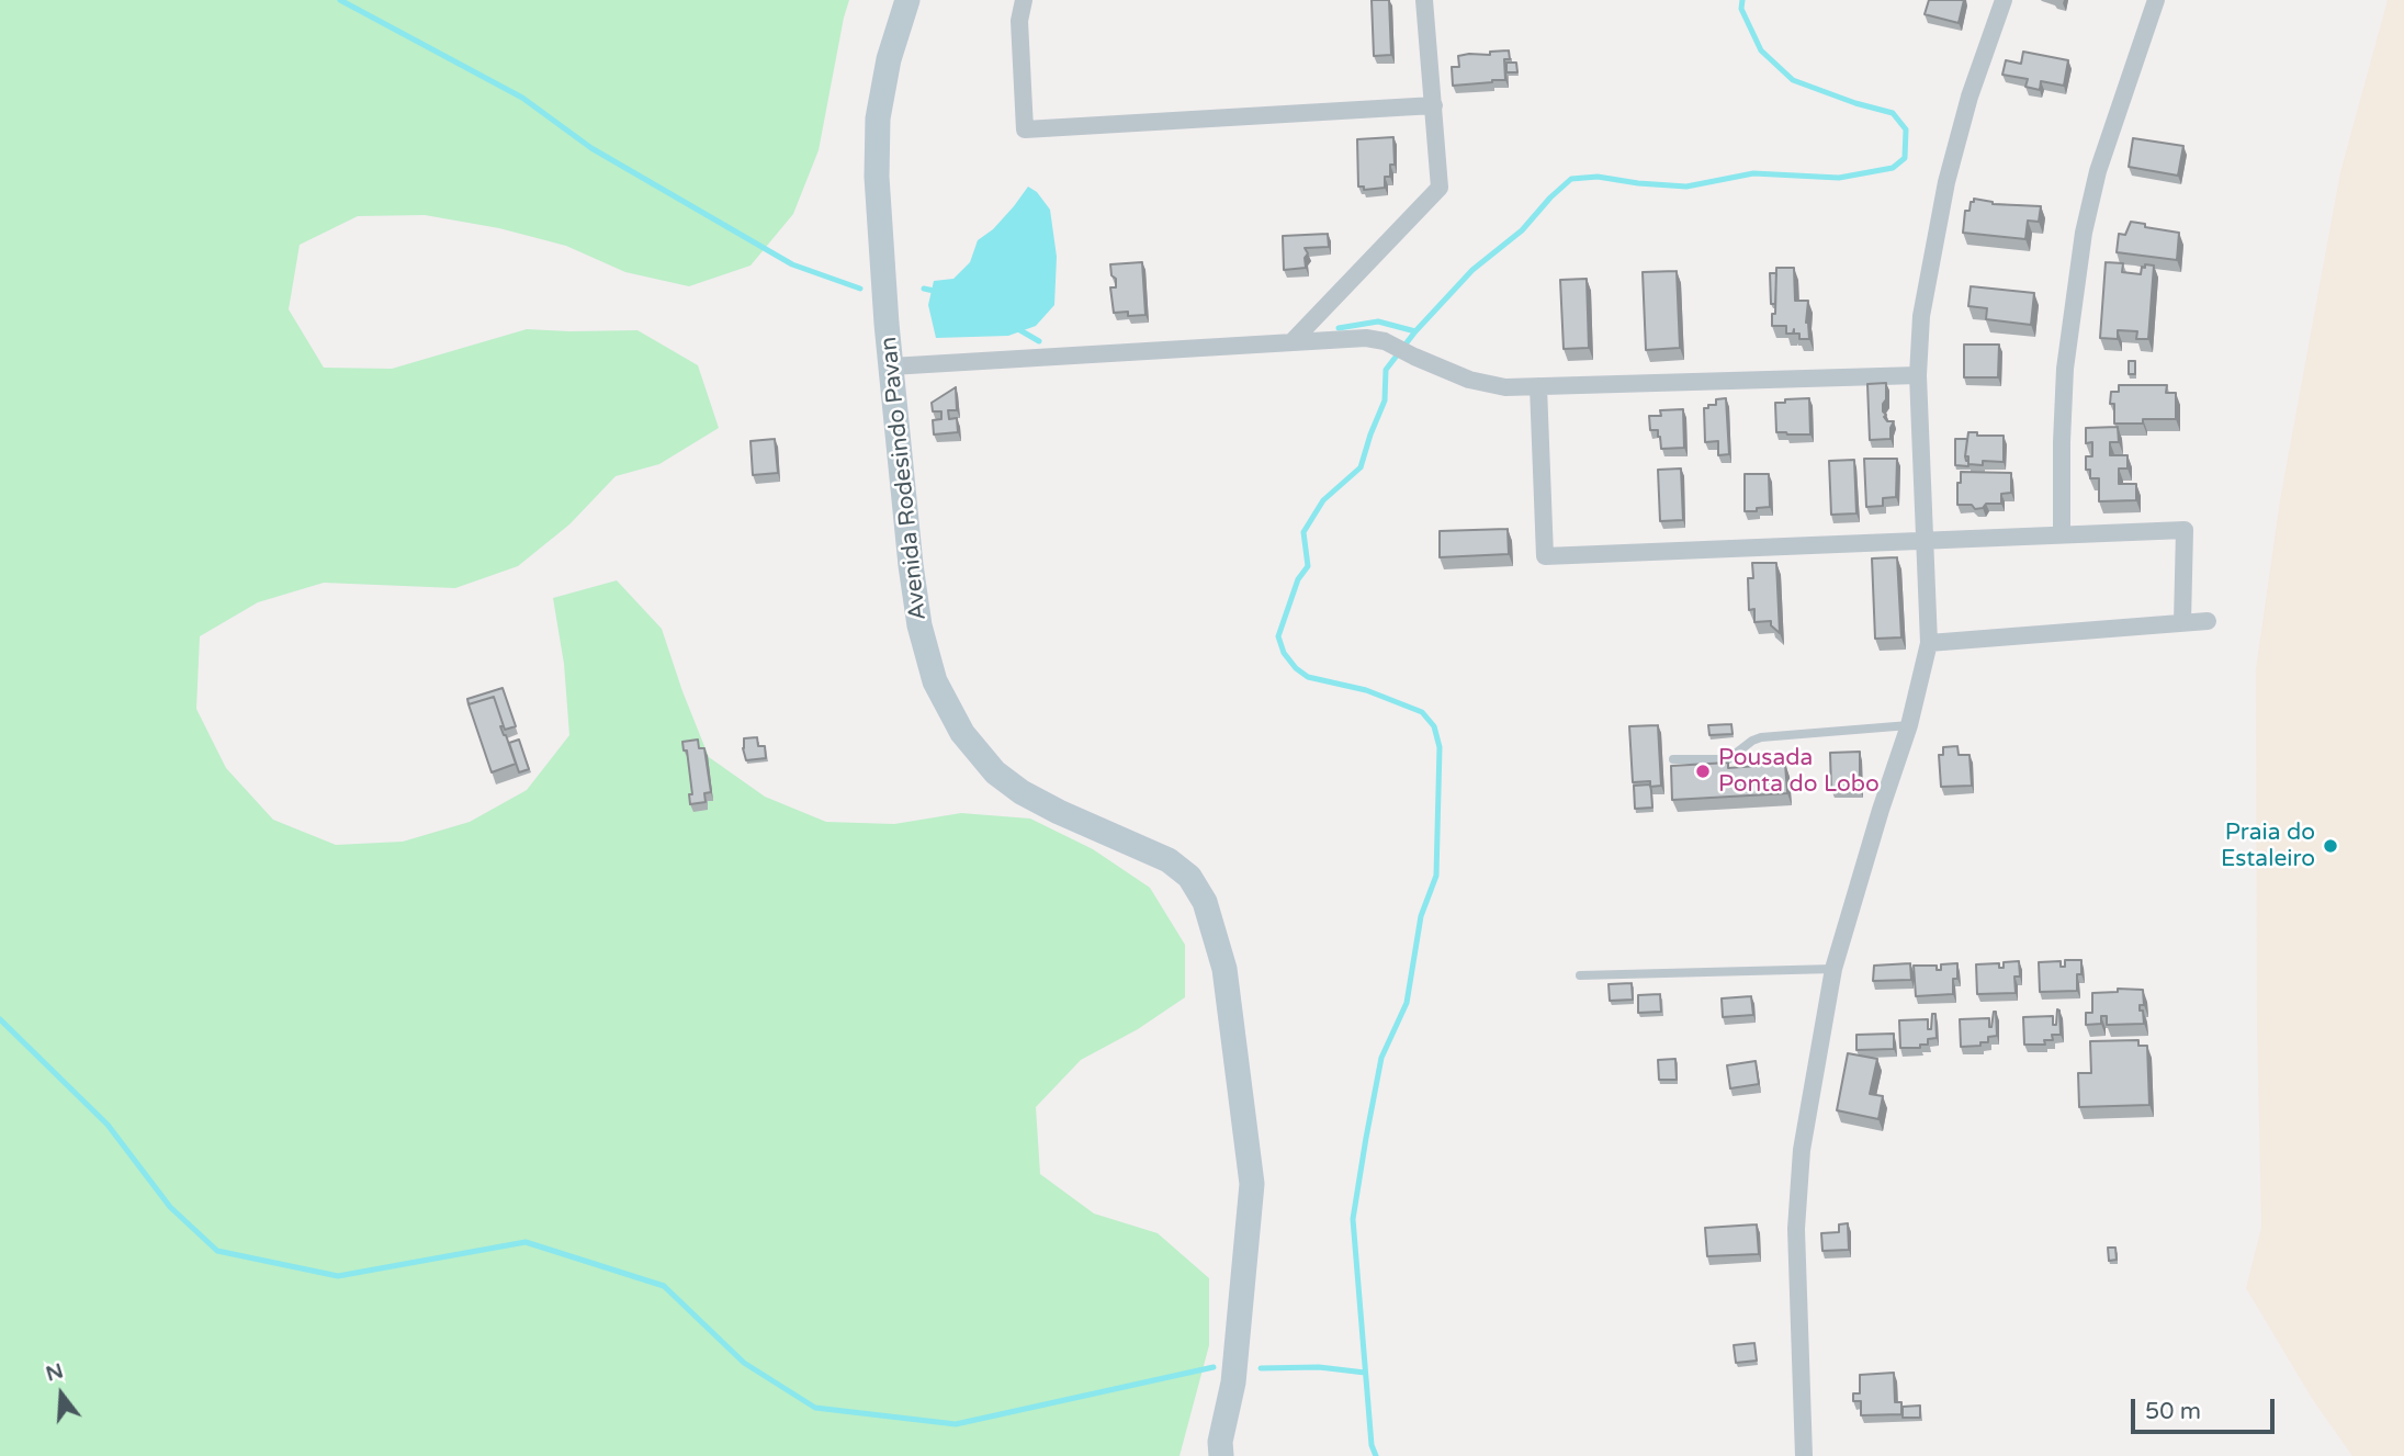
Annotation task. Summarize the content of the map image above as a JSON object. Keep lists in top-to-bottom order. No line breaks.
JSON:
{"streets":{"main road":["Avenida Rodesindo Pavan"]},"places":["Pousada Ponta do Lobo","Praia do Estaleiro"],"scale_bar":"50 m","north":"top"}
